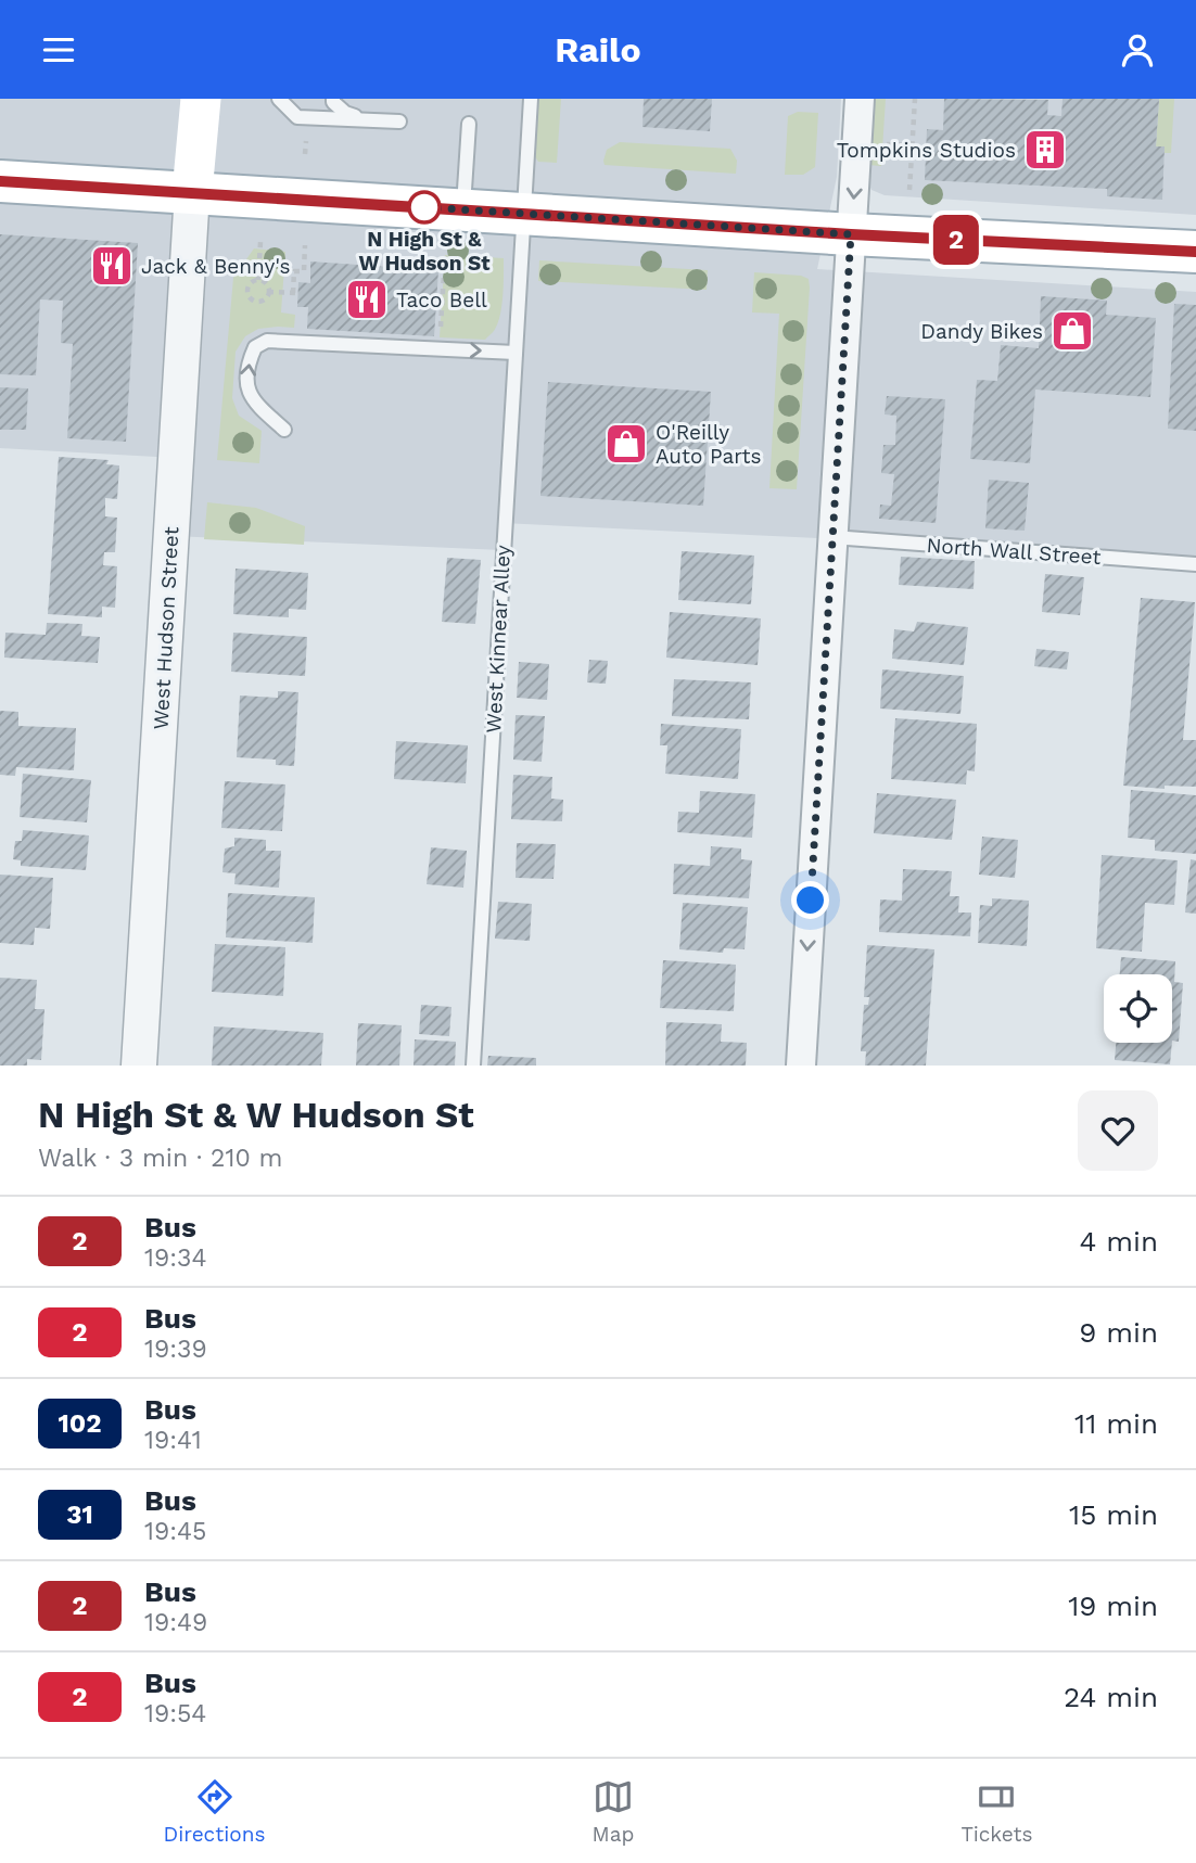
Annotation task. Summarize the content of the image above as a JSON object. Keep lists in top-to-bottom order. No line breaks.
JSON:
{"streets":{"street":["West Hudson Street"],"lane":["North Wall Street","West Kinnear Alley"]},"places":{"building":["Tompkins Studios"],"other":["N High St & W Hudson St"],"restaurant":["Jack & Benny's","Taco Bell"],"shop":["Dandy Bikes","O'Reilly Auto Parts"]},"lines":["bus line 2"],"page":{"header":"Railo","on_map":"2","heading":["N High St & W Hudson St","Walk · 3 min · 210 m"],"list":[{"mark":"2","name":"Bus","note":"19:34","value":"4 min"},{"mark":"2","name":"Bus","note":"19:39","value":"9 min"},{"mark":"102","name":"Bus","note":"19:41","value":"11 min"},{"mark":"31","name":"Bus","note":"19:45","value":"15 min"},{"mark":"2","name":"Bus","note":"19:49","value":"19 min"},{"mark":"2","name":"Bus","note":"19:54","value":"24 min"}],"tabs":["Directions","Map","Tickets"]}}
